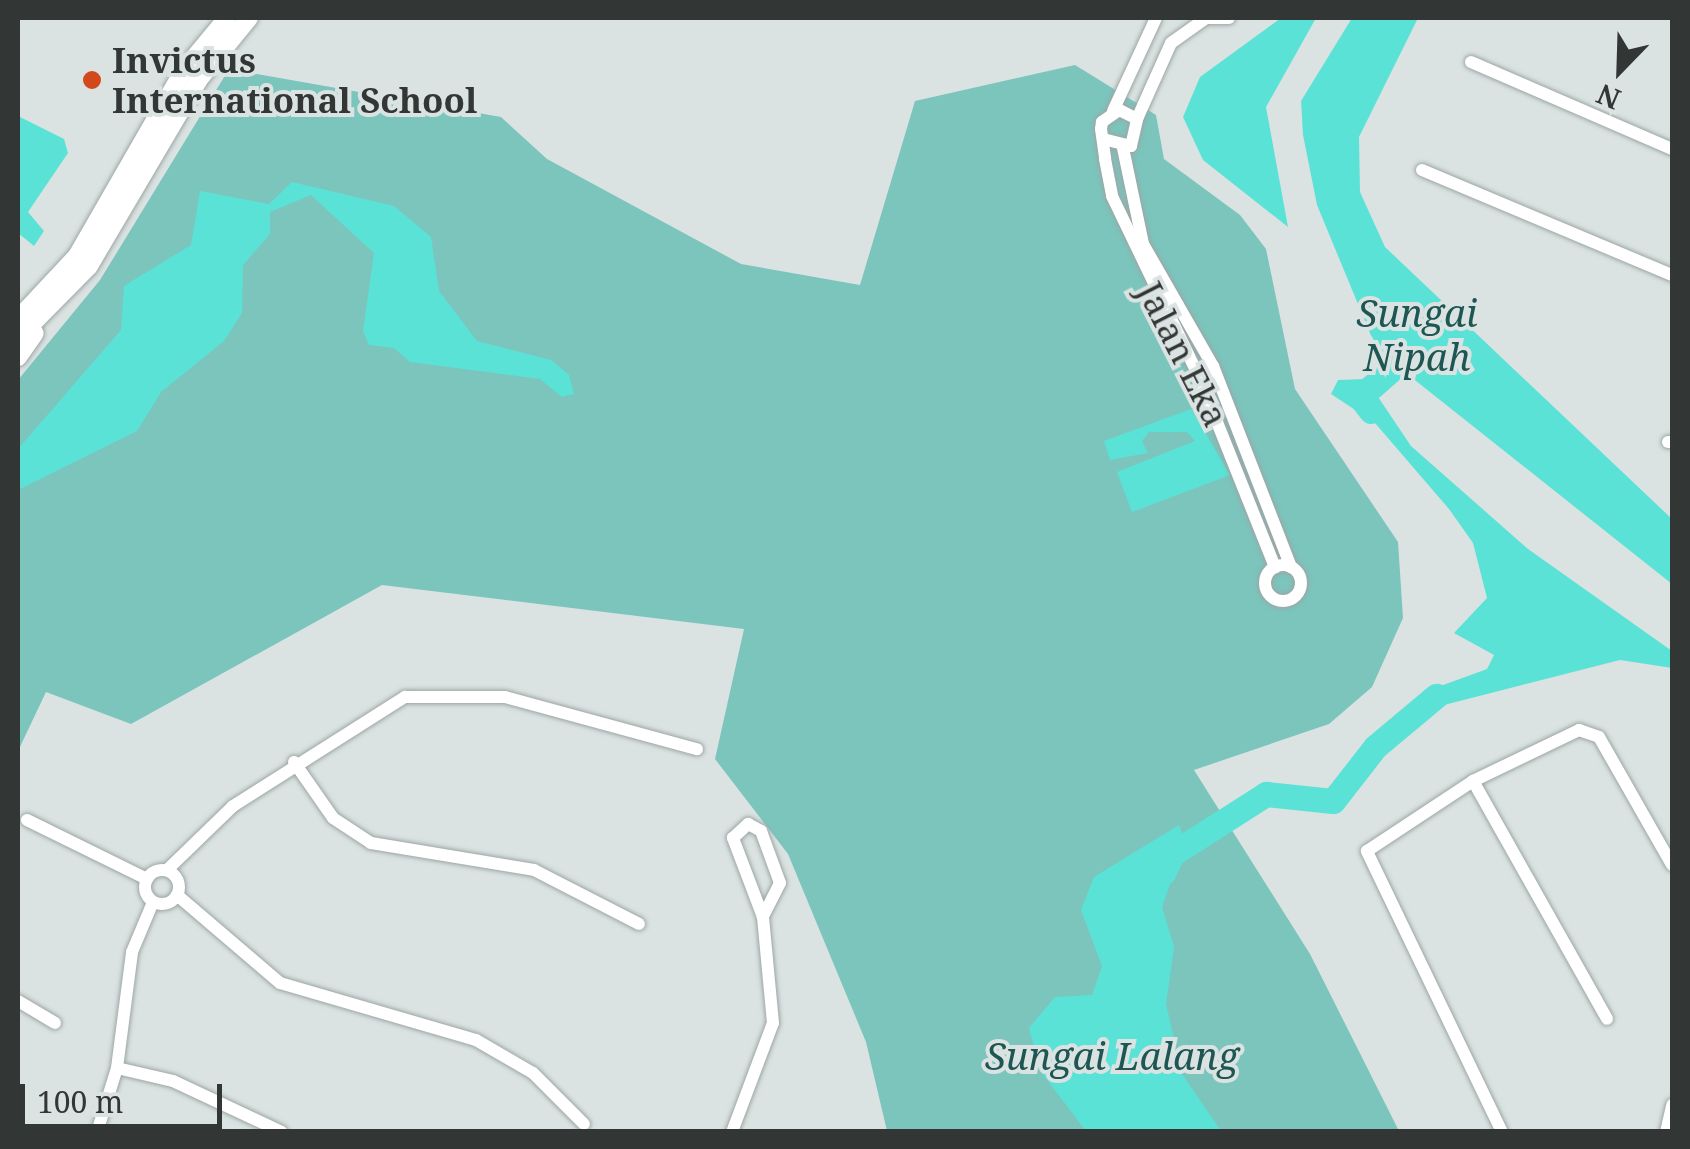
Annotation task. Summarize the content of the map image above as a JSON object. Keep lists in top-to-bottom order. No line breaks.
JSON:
{"streets":{"street":["Jalan Eka"]},"water":["Sungai Nipah","Sungai Lalang"],"places":["Invictus International School"],"scale_bar":"100 m","north":"bottom left"}
